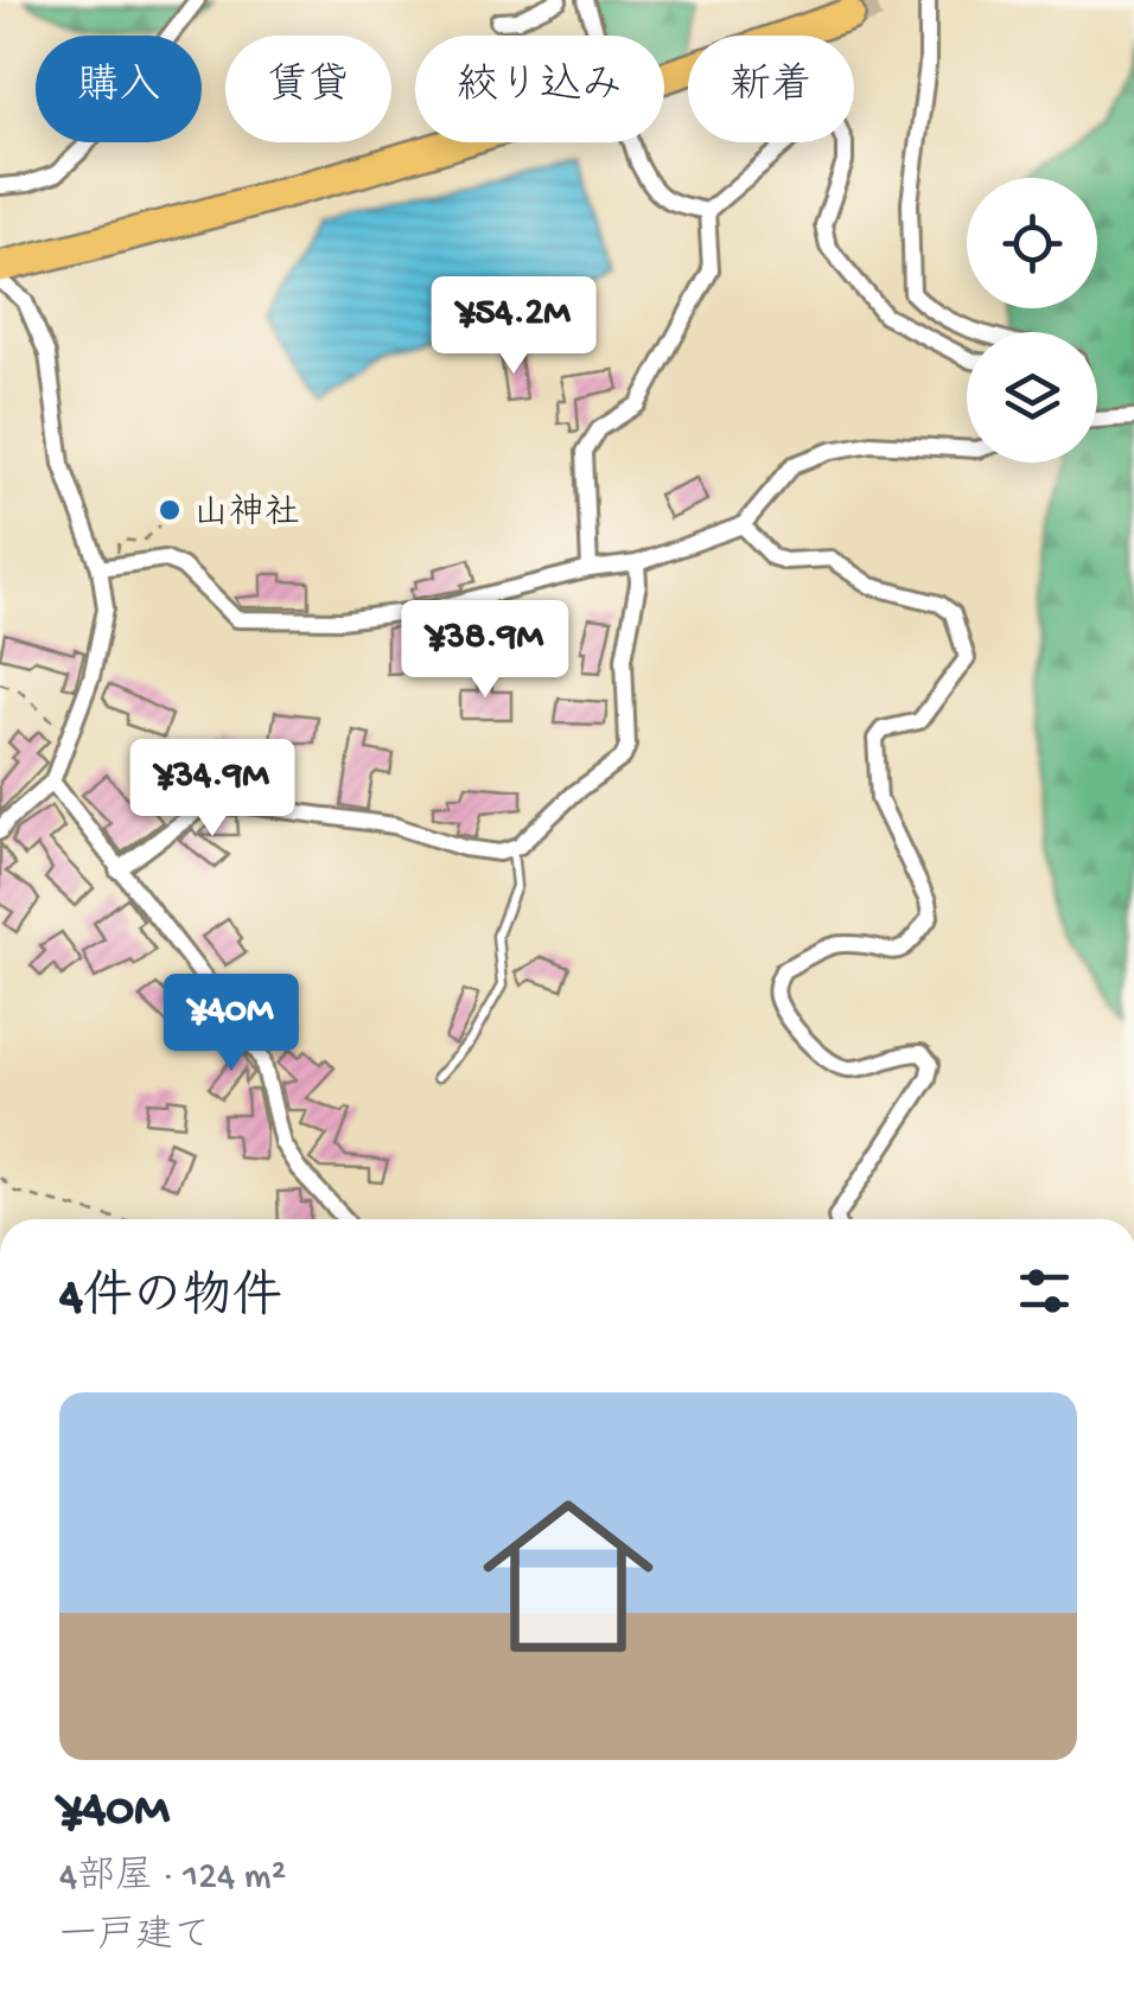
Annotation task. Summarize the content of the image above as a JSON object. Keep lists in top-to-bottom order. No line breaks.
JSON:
{"places":["山神社"],"page":{"chip":["購入","賃貸","絞り込み","新着"],"price":["¥54.2M","¥38.9M","¥34.9M","¥40M"],"heading":"4件の物件","list":[{"name":"¥40M","note":"4部屋 · 124 m² · 一戸建て"}]}}
